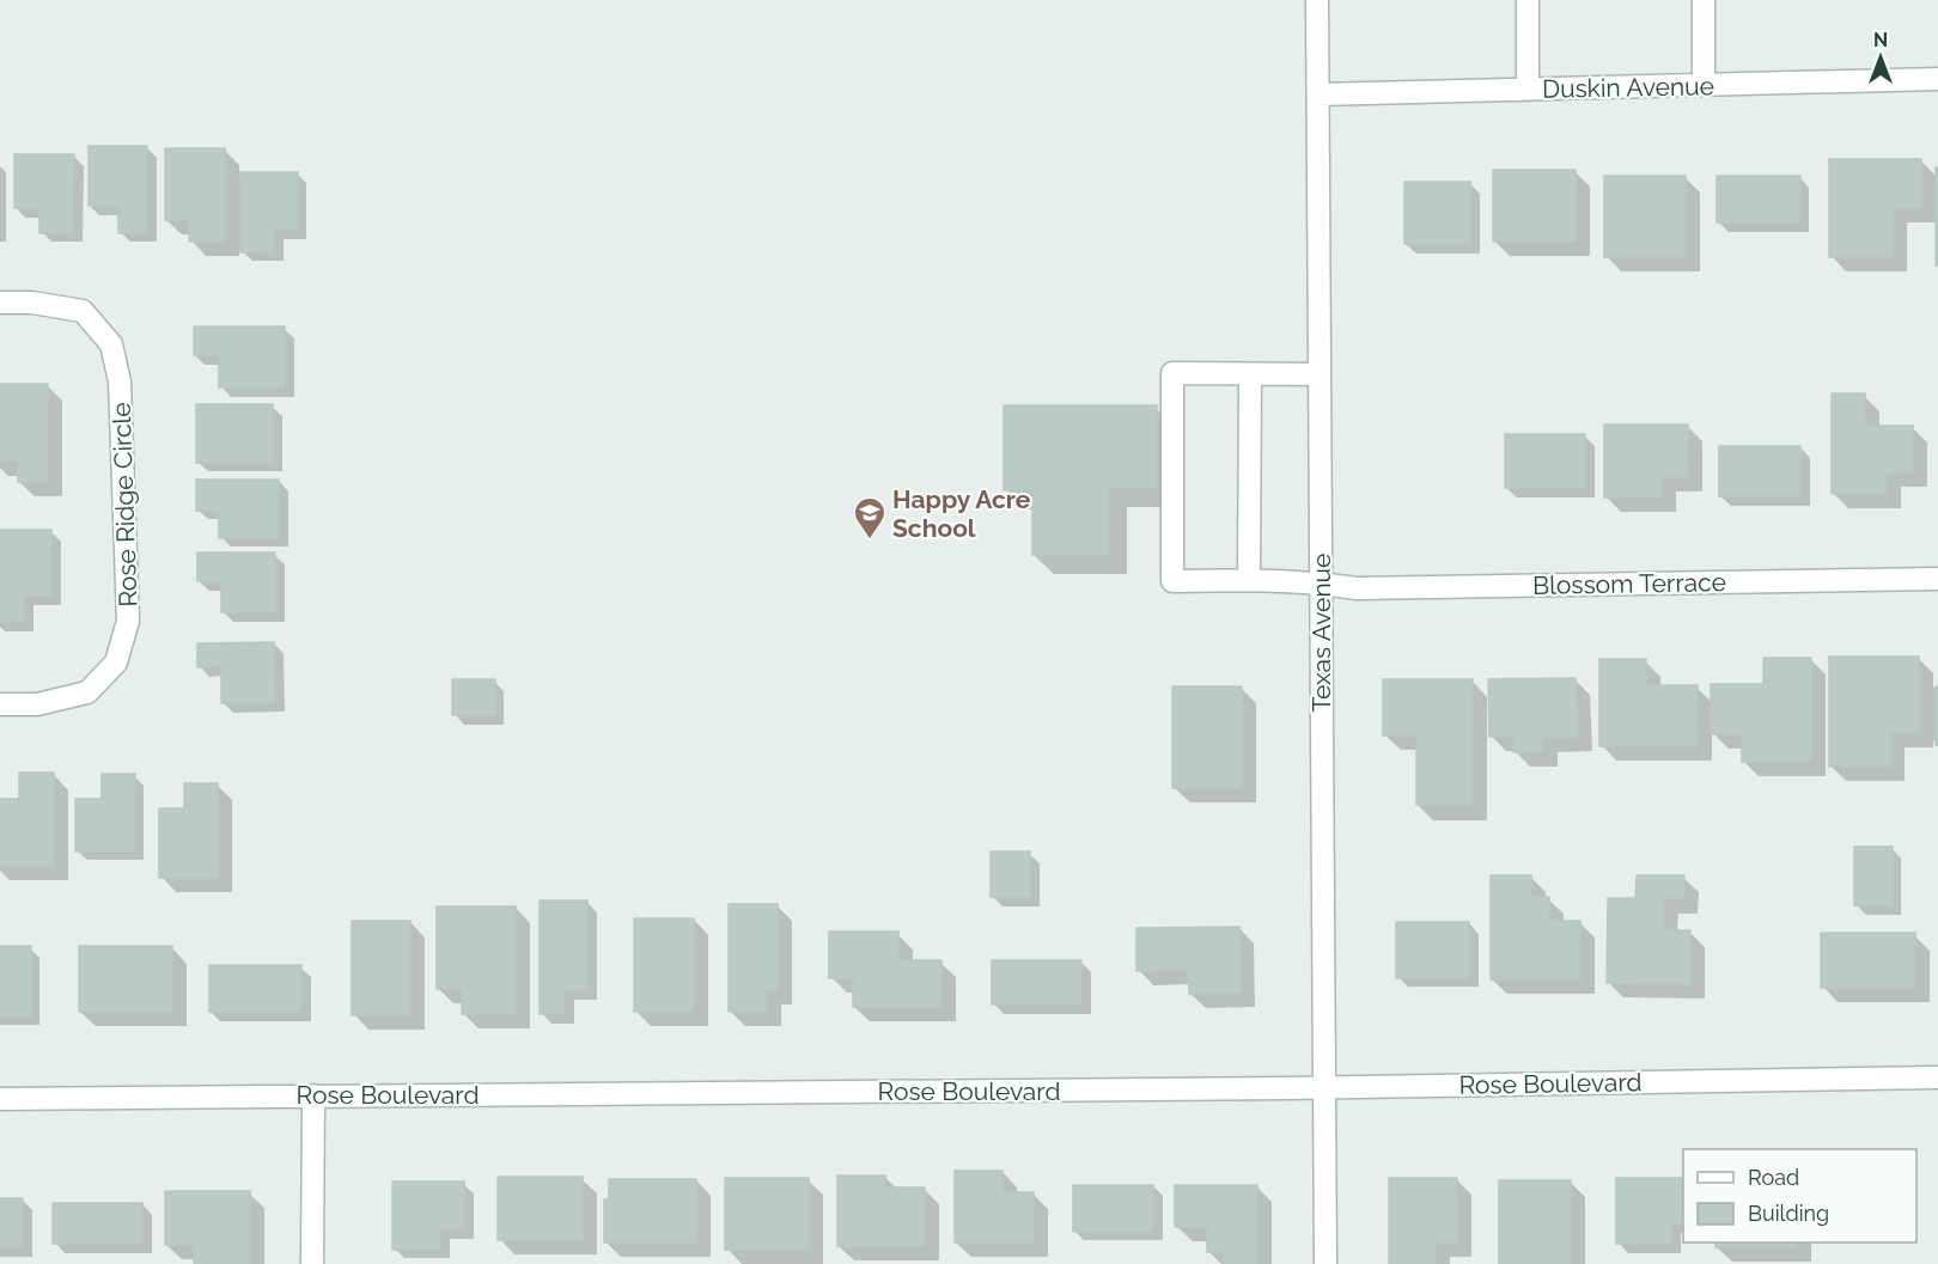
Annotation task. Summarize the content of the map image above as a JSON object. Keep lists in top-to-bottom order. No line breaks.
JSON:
{"streets":{"street":["Duskin Avenue","Rose Ridge Circle","Blossom Terrace","Texas Avenue","Rose Boulevard"]},"crossings":[["Duskin Avenue","Texas Avenue"],["Blossom Terrace","Texas Avenue"],["Texas Avenue","Rose Boulevard"]],"places":{"school or university":["Happy Acre School"]},"legend":["Road","Building"],"north":"top"}
